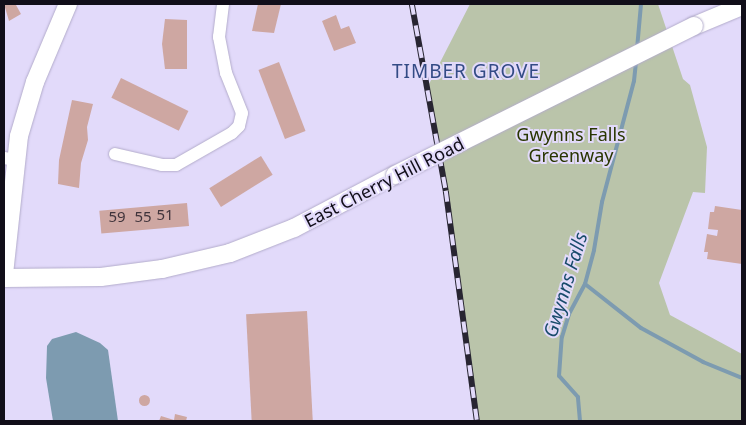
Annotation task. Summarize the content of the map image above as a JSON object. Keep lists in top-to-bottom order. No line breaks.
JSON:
{"streets":{"main road":["East Cherry Hill Road"]},"districts":["TIMBER GROVE"],"water":["Gwynns Falls"],"parks":["Gwynns Falls Greenway"],"house_numbers":["51","59","55"]}
